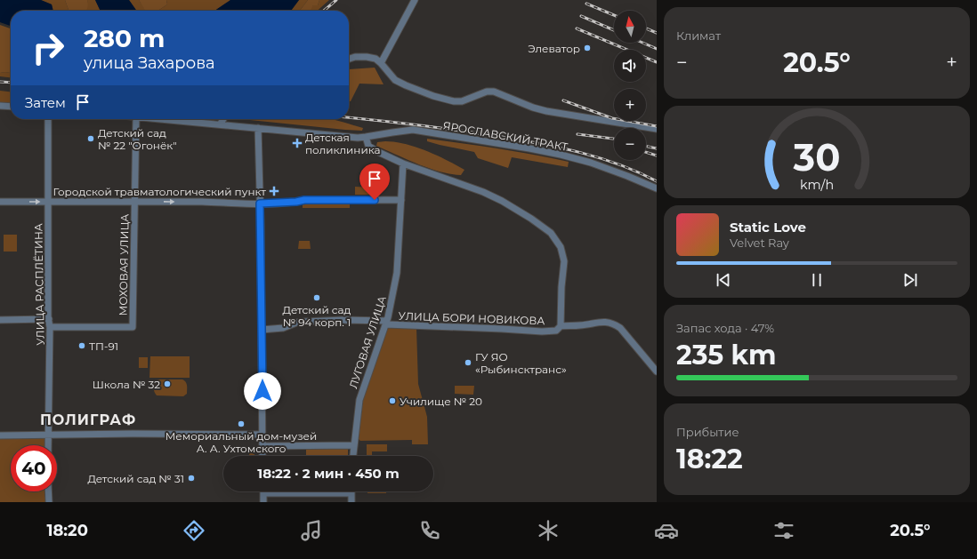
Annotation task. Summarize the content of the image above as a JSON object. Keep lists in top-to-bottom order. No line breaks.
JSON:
{"streets":{"street":["ЯРОСЛАВСКИЙ ТРАКТ","МОХОВАЯ УЛИЦА","УЛИЦА РАСПЛЁТИНА","УЛИЦА БОРИ НОВИКОВА","ЛУГОВАЯ УЛИЦА"]},"crossings":[["МОХОВАЯ УЛИЦА","УЛИЦА РАСПЛЁТИНА"],["УЛИЦА БОРИ НОВИКОВА","ЛУГОВАЯ УЛИЦА"]],"districts":["ПОЛИГРАФ"],"places":{"other":["Элеватор","Детский сад № 22 \"Огонёк\"","Детский сад № 94 корп. 1","ТП-91","ГУ ЯО «Рыбинсктранс»","Школа № 32","Училище № 20","Мемориальный дом-музей А. А. Ухтомского","Детский сад № 31"],"health":["Детская поликлиника","Городской травматологический пункт"]},"north":"top","page":{"tile":["Климат",["Запас хода · 47%","235 km"],["Прибытие","18:22"]],"map_buttons":["+","−"],"turn":["280 m","улица Захарова"],"heat":["−","20.5°","+"],"then":"Затем","song":["Static Love","Velvet Ray"],"limit":"40","trip":"18:22 · 2 мин · 450 m","tabs":["18:20","20.5°"],"gauge":["30","km/h"]}}
